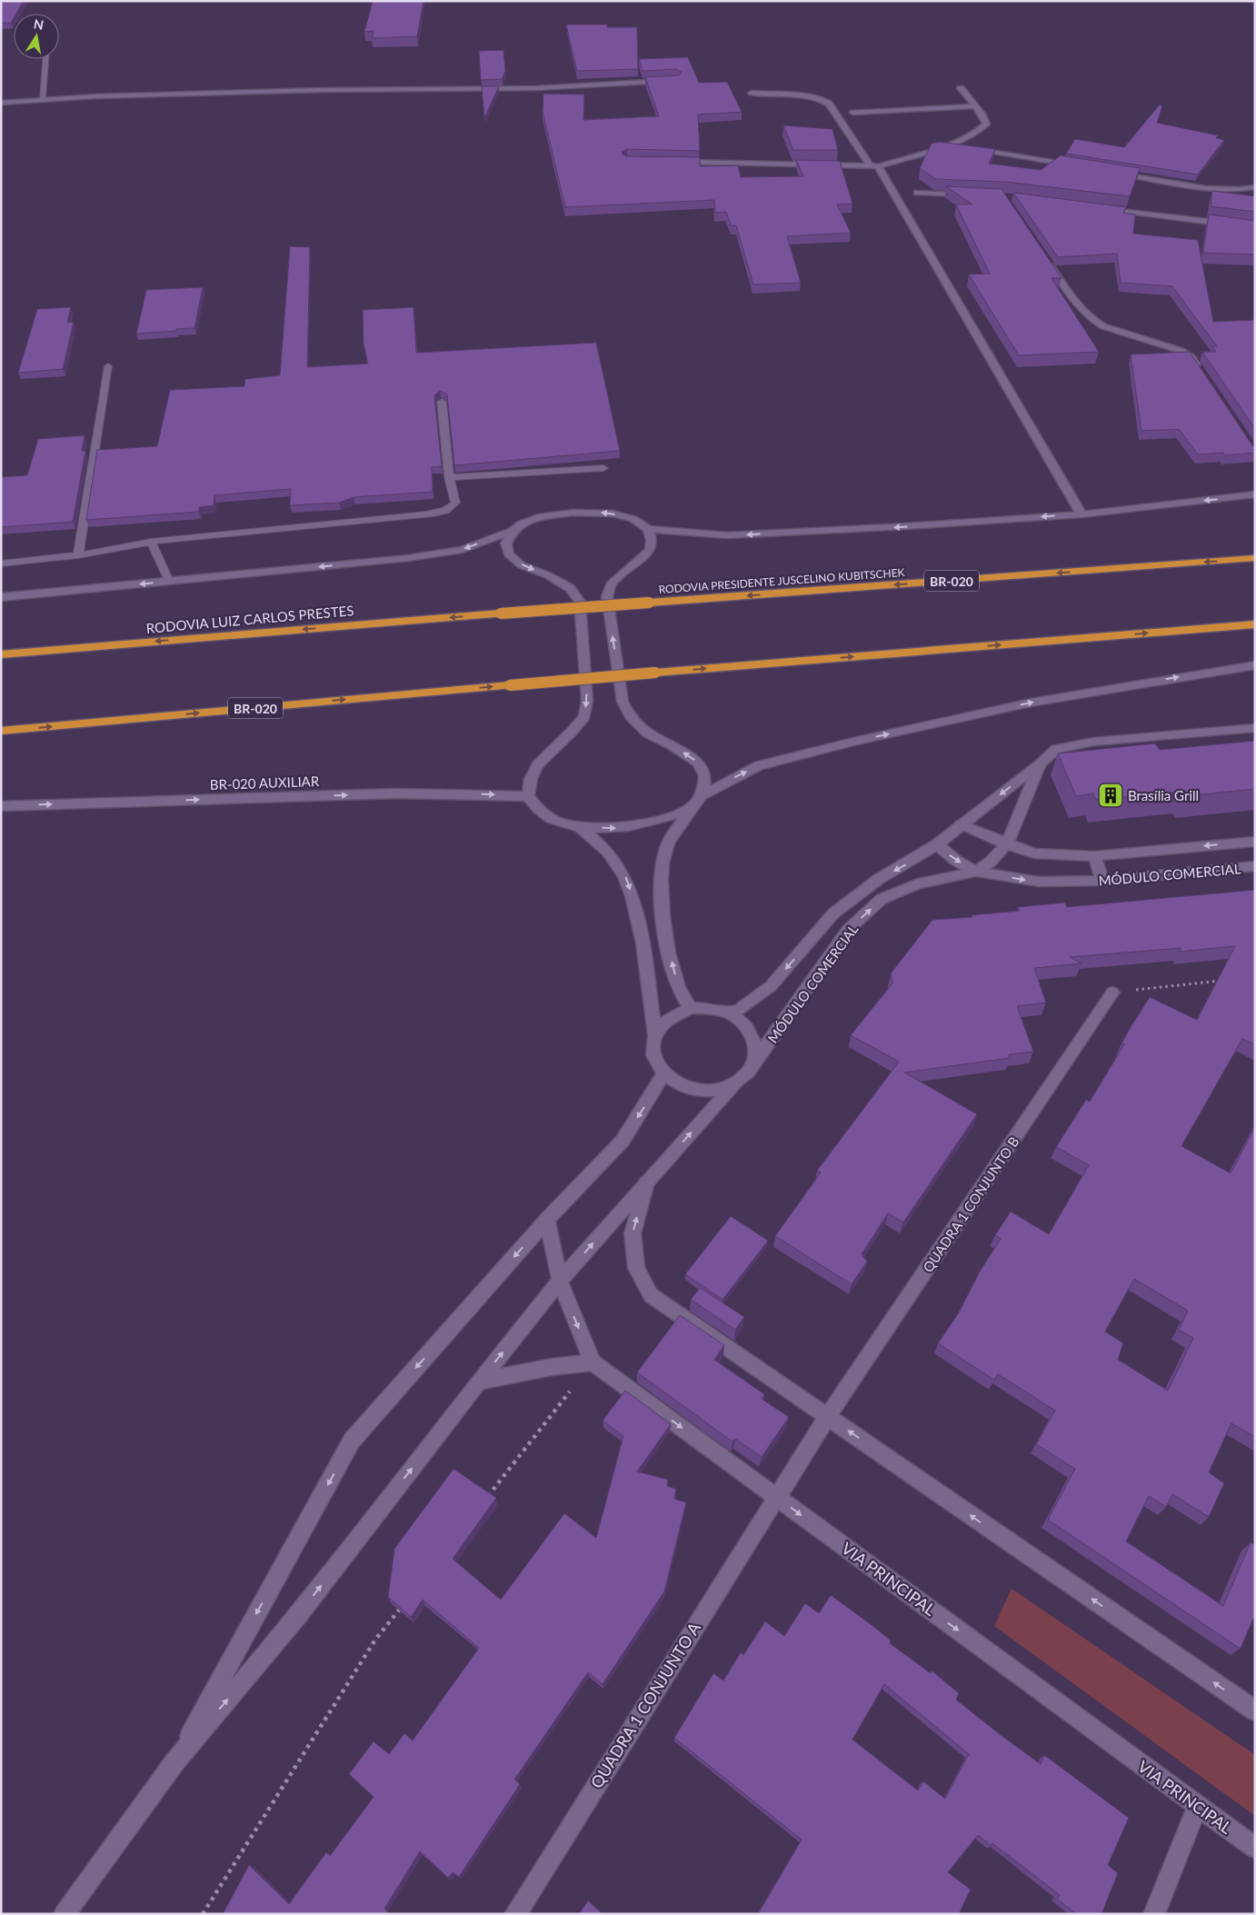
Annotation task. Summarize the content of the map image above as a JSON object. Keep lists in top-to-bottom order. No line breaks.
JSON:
{"streets":{"highway":["RODOVIA PRESIDENTE JUSCELINO KUBITSCHEK","BR-020","RODOVIA LUIZ CARLOS PRESTES"],"street":["BR-020 AUXILIAR","MÓDULO COMERCIAL","QUADRA 1 CONJUNTO B","VIA PRINCIPAL","QUADRA 1 CONJUNTO A"]},"crossings":[["RODOVIA PRESIDENTE JUSCELINO KUBITSCHEK","RODOVIA LUIZ CARLOS PRESTES"],["QUADRA 1 CONJUNTO B","VIA PRINCIPAL"],["QUADRA 1 CONJUNTO B","QUADRA 1 CONJUNTO A"],["VIA PRINCIPAL","QUADRA 1 CONJUNTO A"]],"one_way":["BR-020 AUXILIAR"],"places":{"building":["Brasília Grill"]},"north":"top"}
